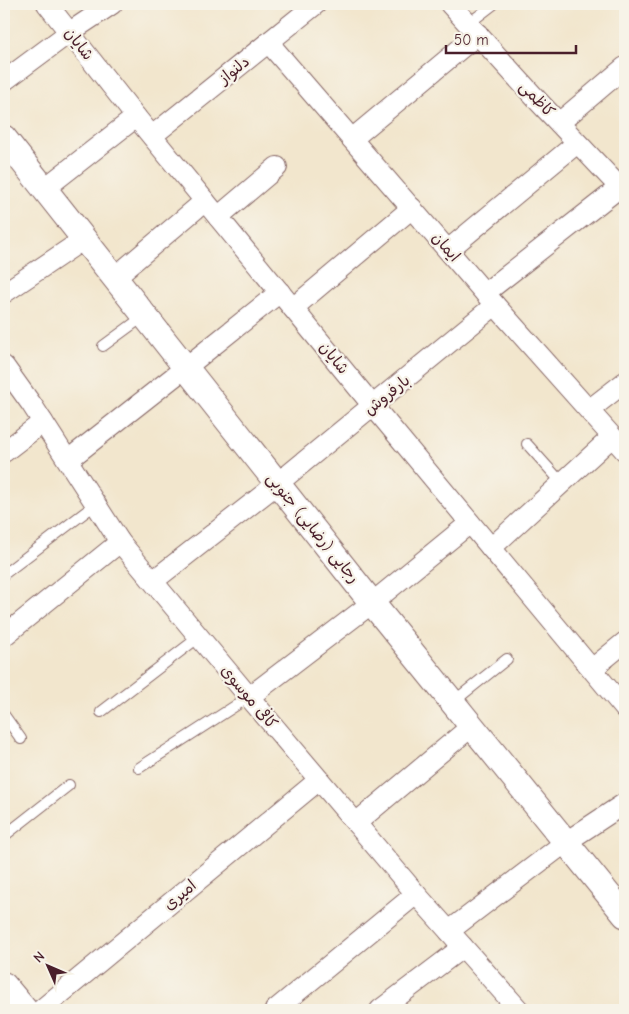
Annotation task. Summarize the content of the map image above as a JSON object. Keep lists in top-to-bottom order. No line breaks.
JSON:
{"streets":{"street":["شایان","دلنواز","کاظمی","ایمان","بارفروش","رجایی (رضایی) جنوبی","کافی موسوی","امیری"]},"crossings":[["شایان","دلنواز"],["شایان","بارفروش"],["دلنواز","ایمان"],["کاظمی","بارفروش"],["ایمان","بارفروش"],["بارفروش","رجایی (رضایی) جنوبی"],["بارفروش","کافی موسوی"],["کافی موسوی","امیری"]],"scale_bar":"50 m","north":"top left"}
